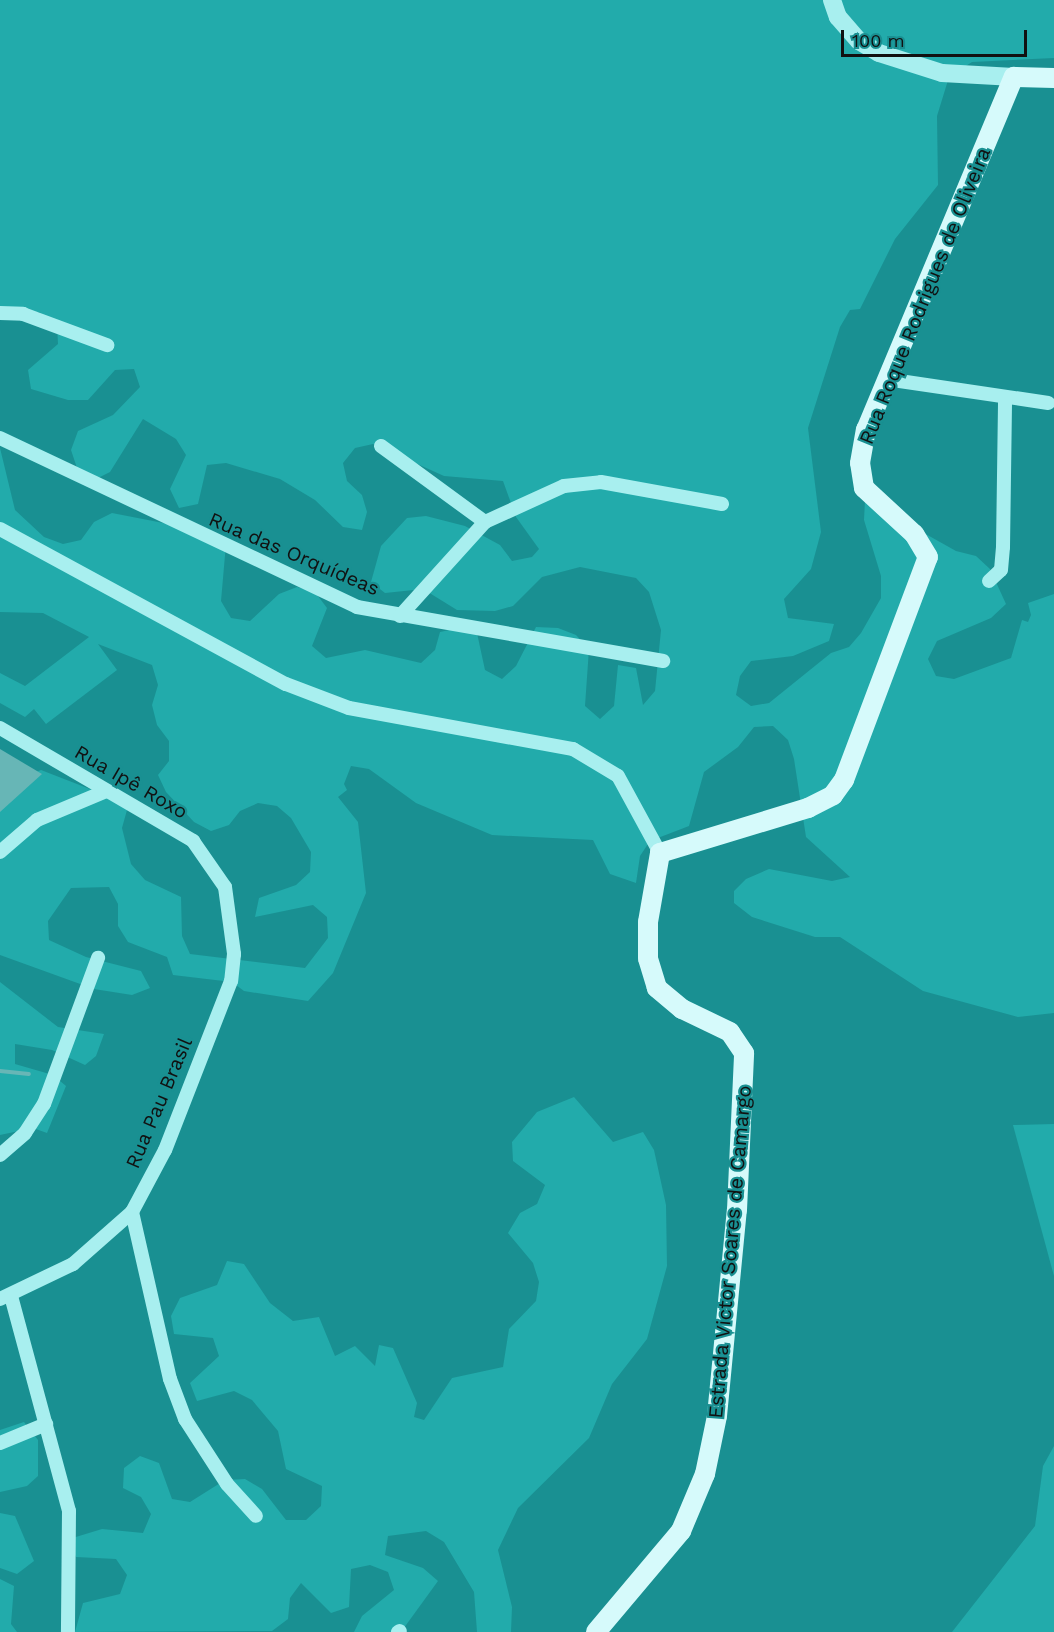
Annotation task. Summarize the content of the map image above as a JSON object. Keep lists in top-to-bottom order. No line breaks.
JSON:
{"streets":{"main road":["Rua Roque Rodrigues de Oliveira","Estrada Victor Soares de Camargo"],"street":["Rua das Orquídeas","Rua Ipê Roxo","Rua Pau Brasil"]},"crossings":[["Rua Roque Rodrigues de Oliveira","Estrada Victor Soares de Camargo"],["Rua Ipê Roxo","Rua Pau Brasil"]],"scale_bar":"100 m"}
